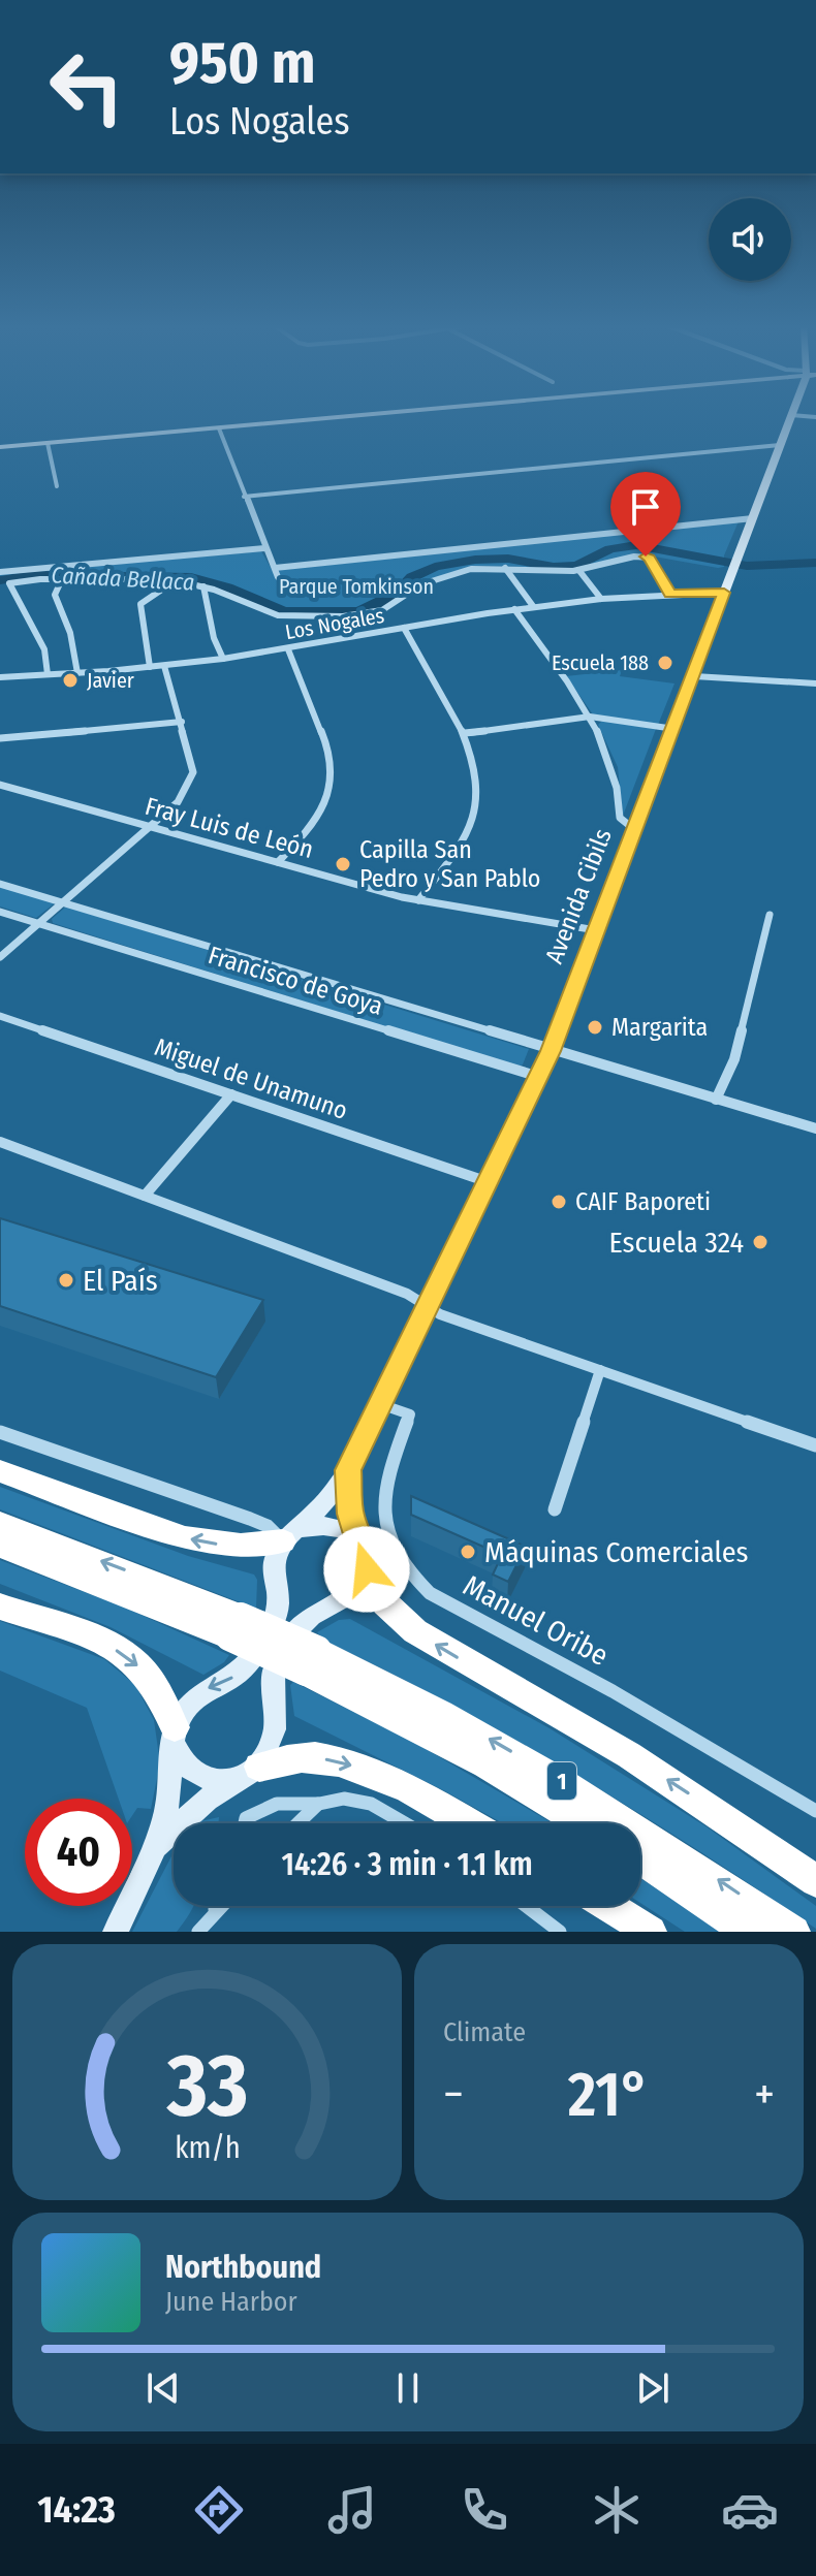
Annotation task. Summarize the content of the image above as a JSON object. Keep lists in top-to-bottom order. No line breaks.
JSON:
{"streets":{"highway":["1"],"street":["Los Nogales","Fray Luis de León","Avenida Cibils","Francisco de Goya","Miguel de Unamuno","Manuel Oribe"]},"crossings":[["Los Nogales","Avenida Cibils"],["Fray Luis de León","Avenida Cibils"],["Avenida Cibils","Francisco de Goya"],["Avenida Cibils","Miguel de Unamuno"],["Avenida Cibils","Manuel Oribe"]],"water":["Cañada Bellaca"],"parks":["Parque Tomkinson"],"places":["Escuela 188","Javier","Capilla San Pedro y San Pablo","Margarita","CAIF Baporeti","Escuela 324","El País","Máquinas Comerciales"],"page":{"turn":["950 m","Los Nogales"],"limit":"40","trip":"14:26 · 3 min · 1.1 km","tile":"Climate","heat":["−","21°","+"],"song":["Northbound","June Harbor"],"tabs":"14:23","gauge":["33","km/h"]}}
